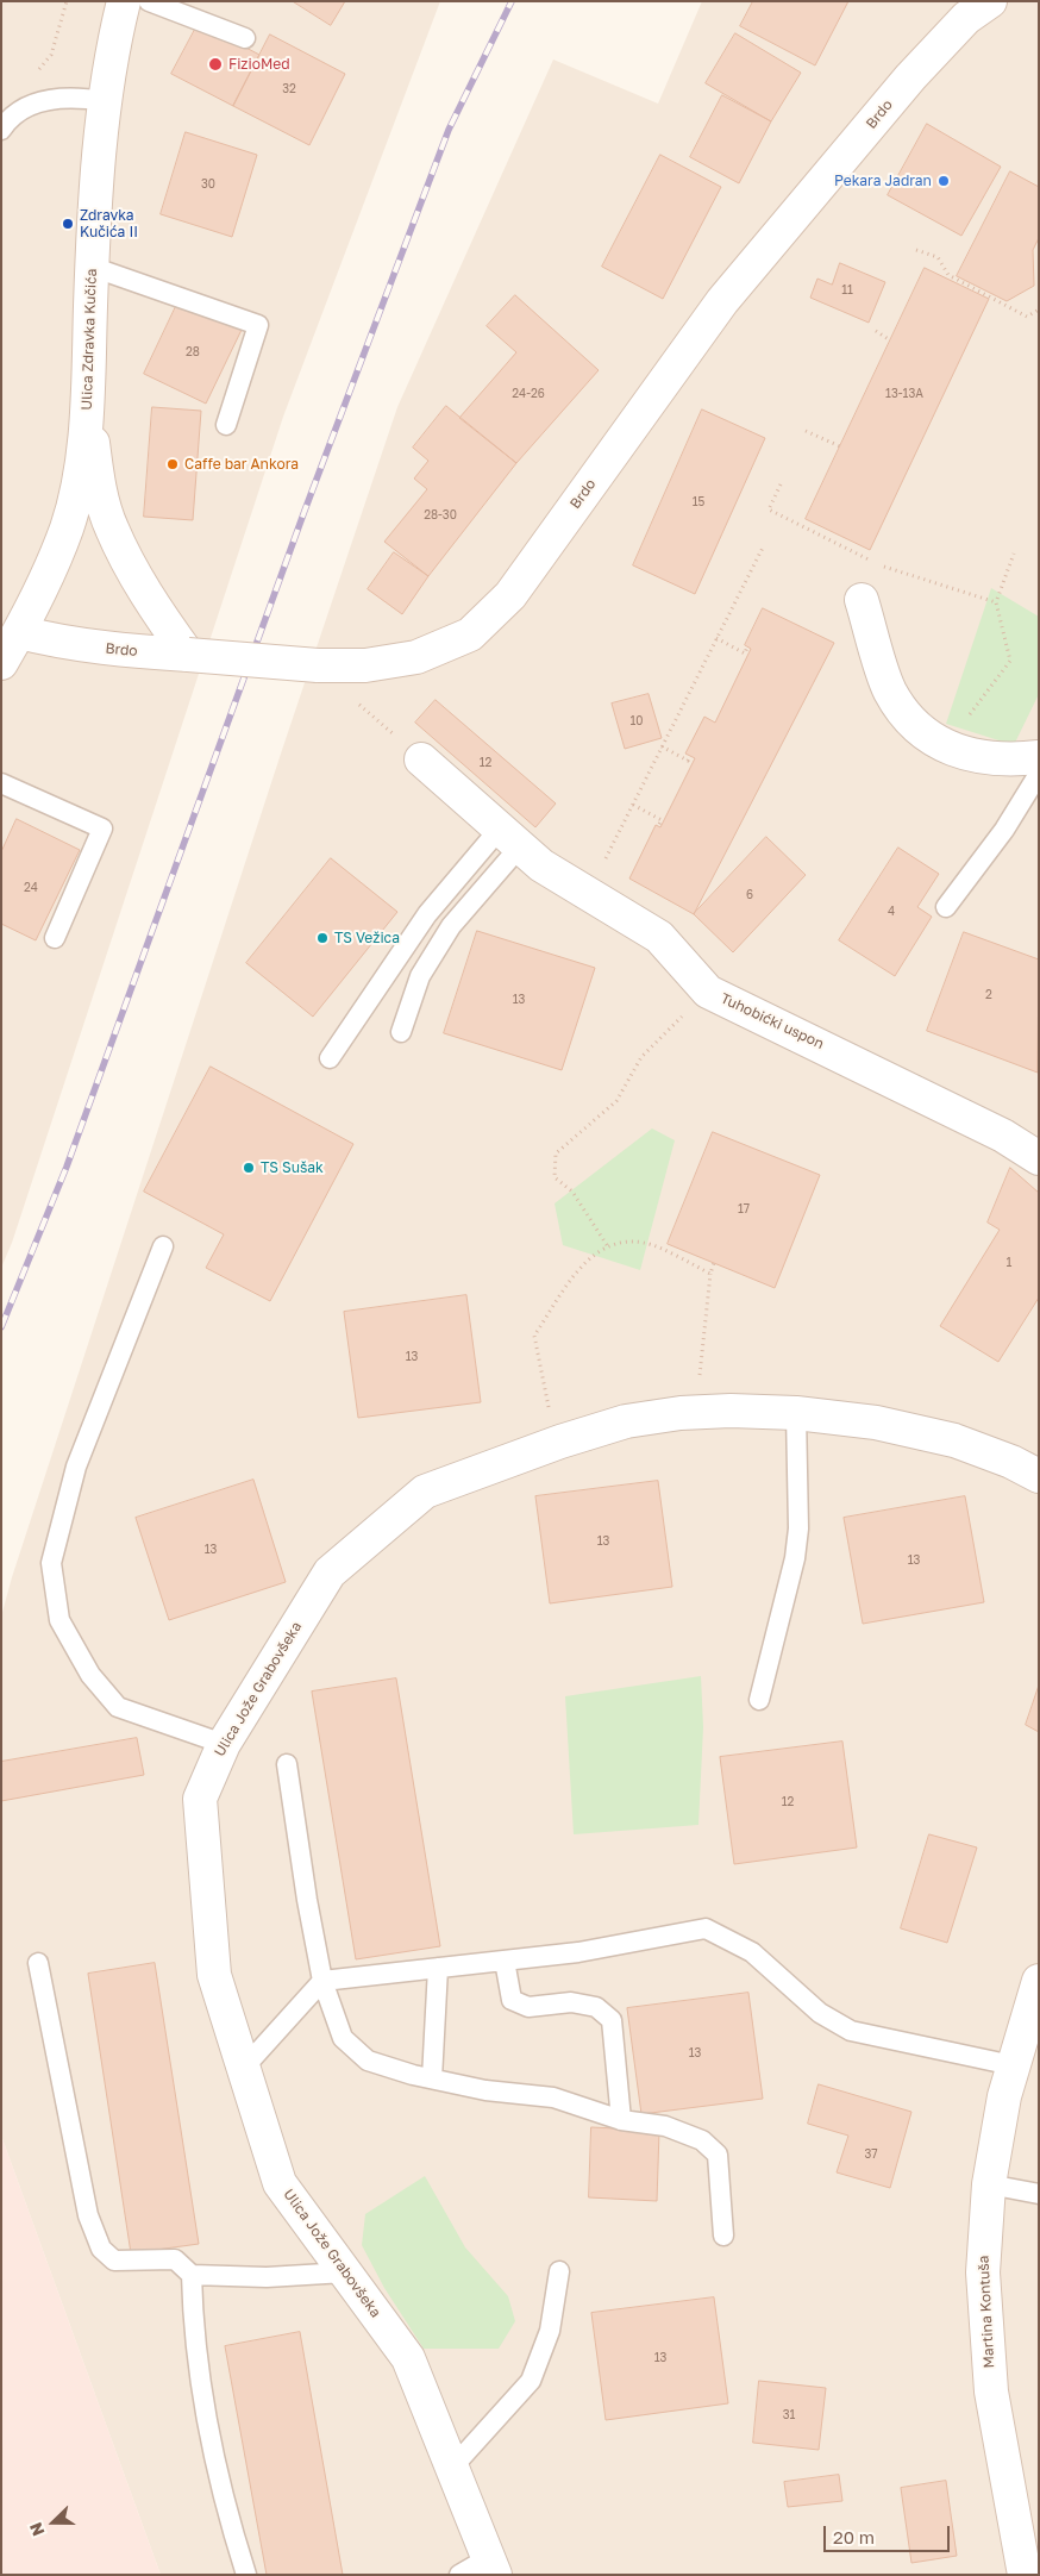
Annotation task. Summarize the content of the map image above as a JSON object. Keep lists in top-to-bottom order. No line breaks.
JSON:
{"streets":{"street":["Brdo","Ulica Zdravka Kučića","Tuhobićki uspon","Ulica Jože Grabovšeka","Martina Kontuša"]},"crossings":[["Brdo","Ulica Zdravka Kučića"]],"places":["FizioMed","Pekara Jadran","Zdravka Kučića II","Caffe bar Ankora","TS Vežica","TS Sušak"],"house_numbers":["32","30","11","28","24-26","13-13A","15","28-30","10","12","24","6","4","2","13","17","1","13","13","13","13","12","13","37","13","31"],"scale_bar":"20 m","north":"left"}
